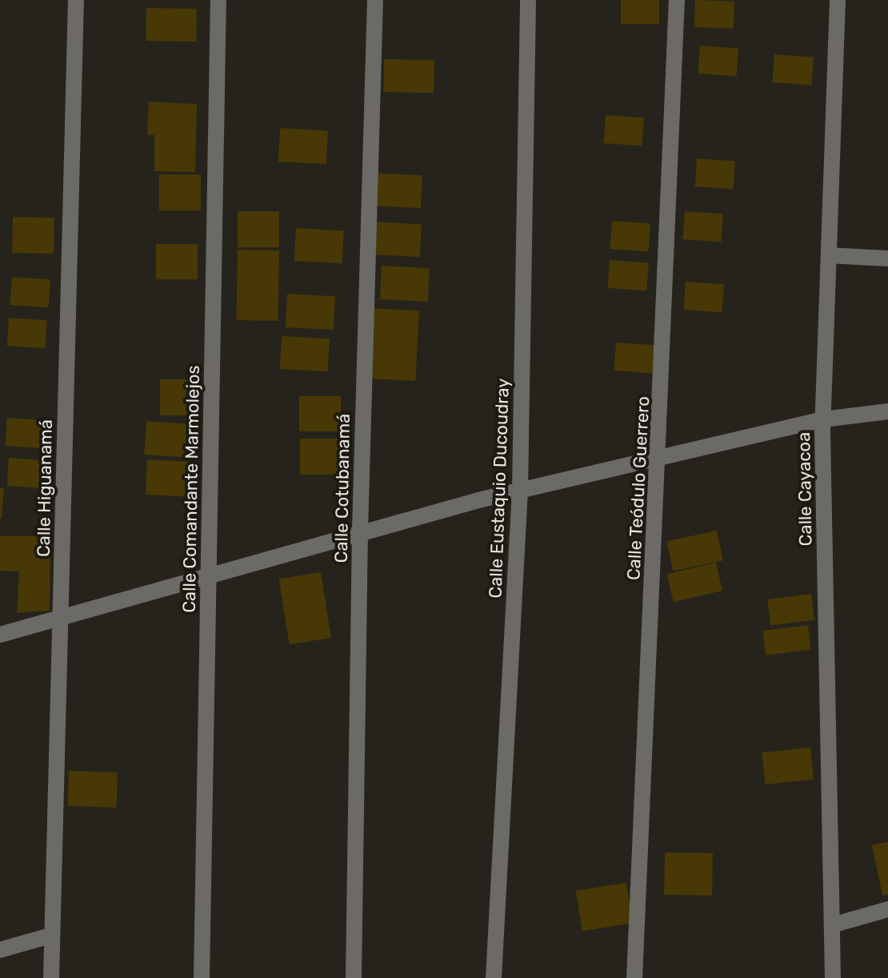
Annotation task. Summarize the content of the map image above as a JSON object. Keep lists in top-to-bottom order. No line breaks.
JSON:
{"streets":{"street":["Calle Higuanamá","Calle Cotubanamá","Calle Eustaquio Ducoudray","Calle Teódulo Guerrero","Calle Comandante Marmolejos","Calle Cayacoa"]}}
